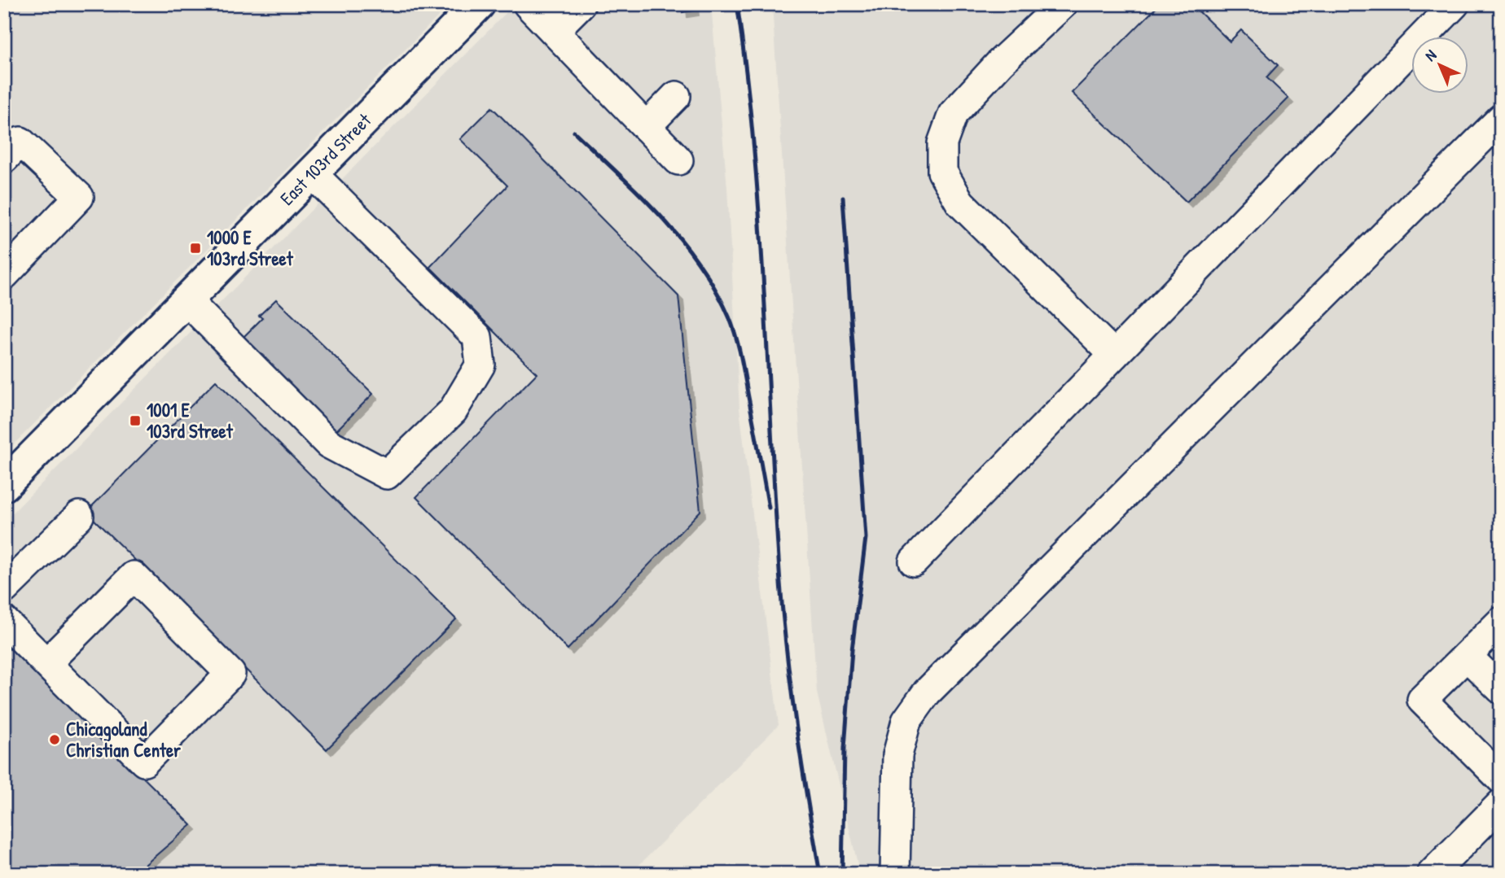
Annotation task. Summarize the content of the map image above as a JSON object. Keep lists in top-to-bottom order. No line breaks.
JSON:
{"streets":{"main road":["East 103rd Street"]},"places":{"transit":["1000 E 103rd Street","1001 E 103rd Street"],"other":["Chicagoland Christian Center"]},"north":"top left"}
